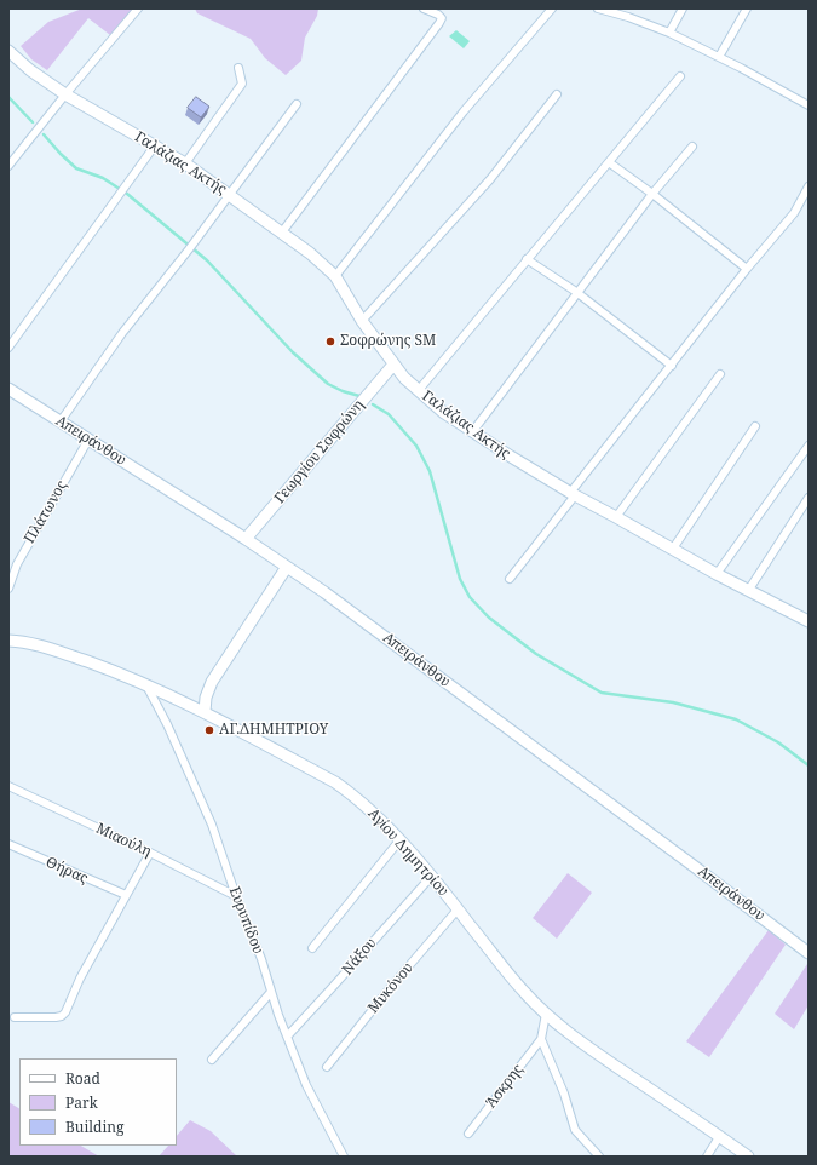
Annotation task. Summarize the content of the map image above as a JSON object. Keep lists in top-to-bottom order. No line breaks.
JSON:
{"streets":{"street":["Γαλάζιας Ακτής","Απειράνθου","Γεωργίου Σοφρώνη","Πλάτωνος","Μιαούλη","Αγίου Δημητρίου","Θήρας","Ευρυπίδου","Νάξου","Μυκόνου","Άσκρης"]},"crossings":[["Γαλάζιας Ακτής","Γεωργίου Σοφρώνη"],["Απειράνθου","Γεωργίου Σοφρώνη"],["Απειράνθου","Πλάτωνος"],["Μιαούλη","Ευρυπίδου"],["Αγίου Δημητρίου","Ευρυπίδου"],["Αγίου Δημητρίου","Νάξου"],["Αγίου Δημητρίου","Μυκόνου"],["Ευρυπίδου","Νάξου"]],"places":["Σοφρώνης SM","ΑΓ.ΔΗΜΗΤΡΙΟΥ"],"legend":["Road","Park","Building"]}
